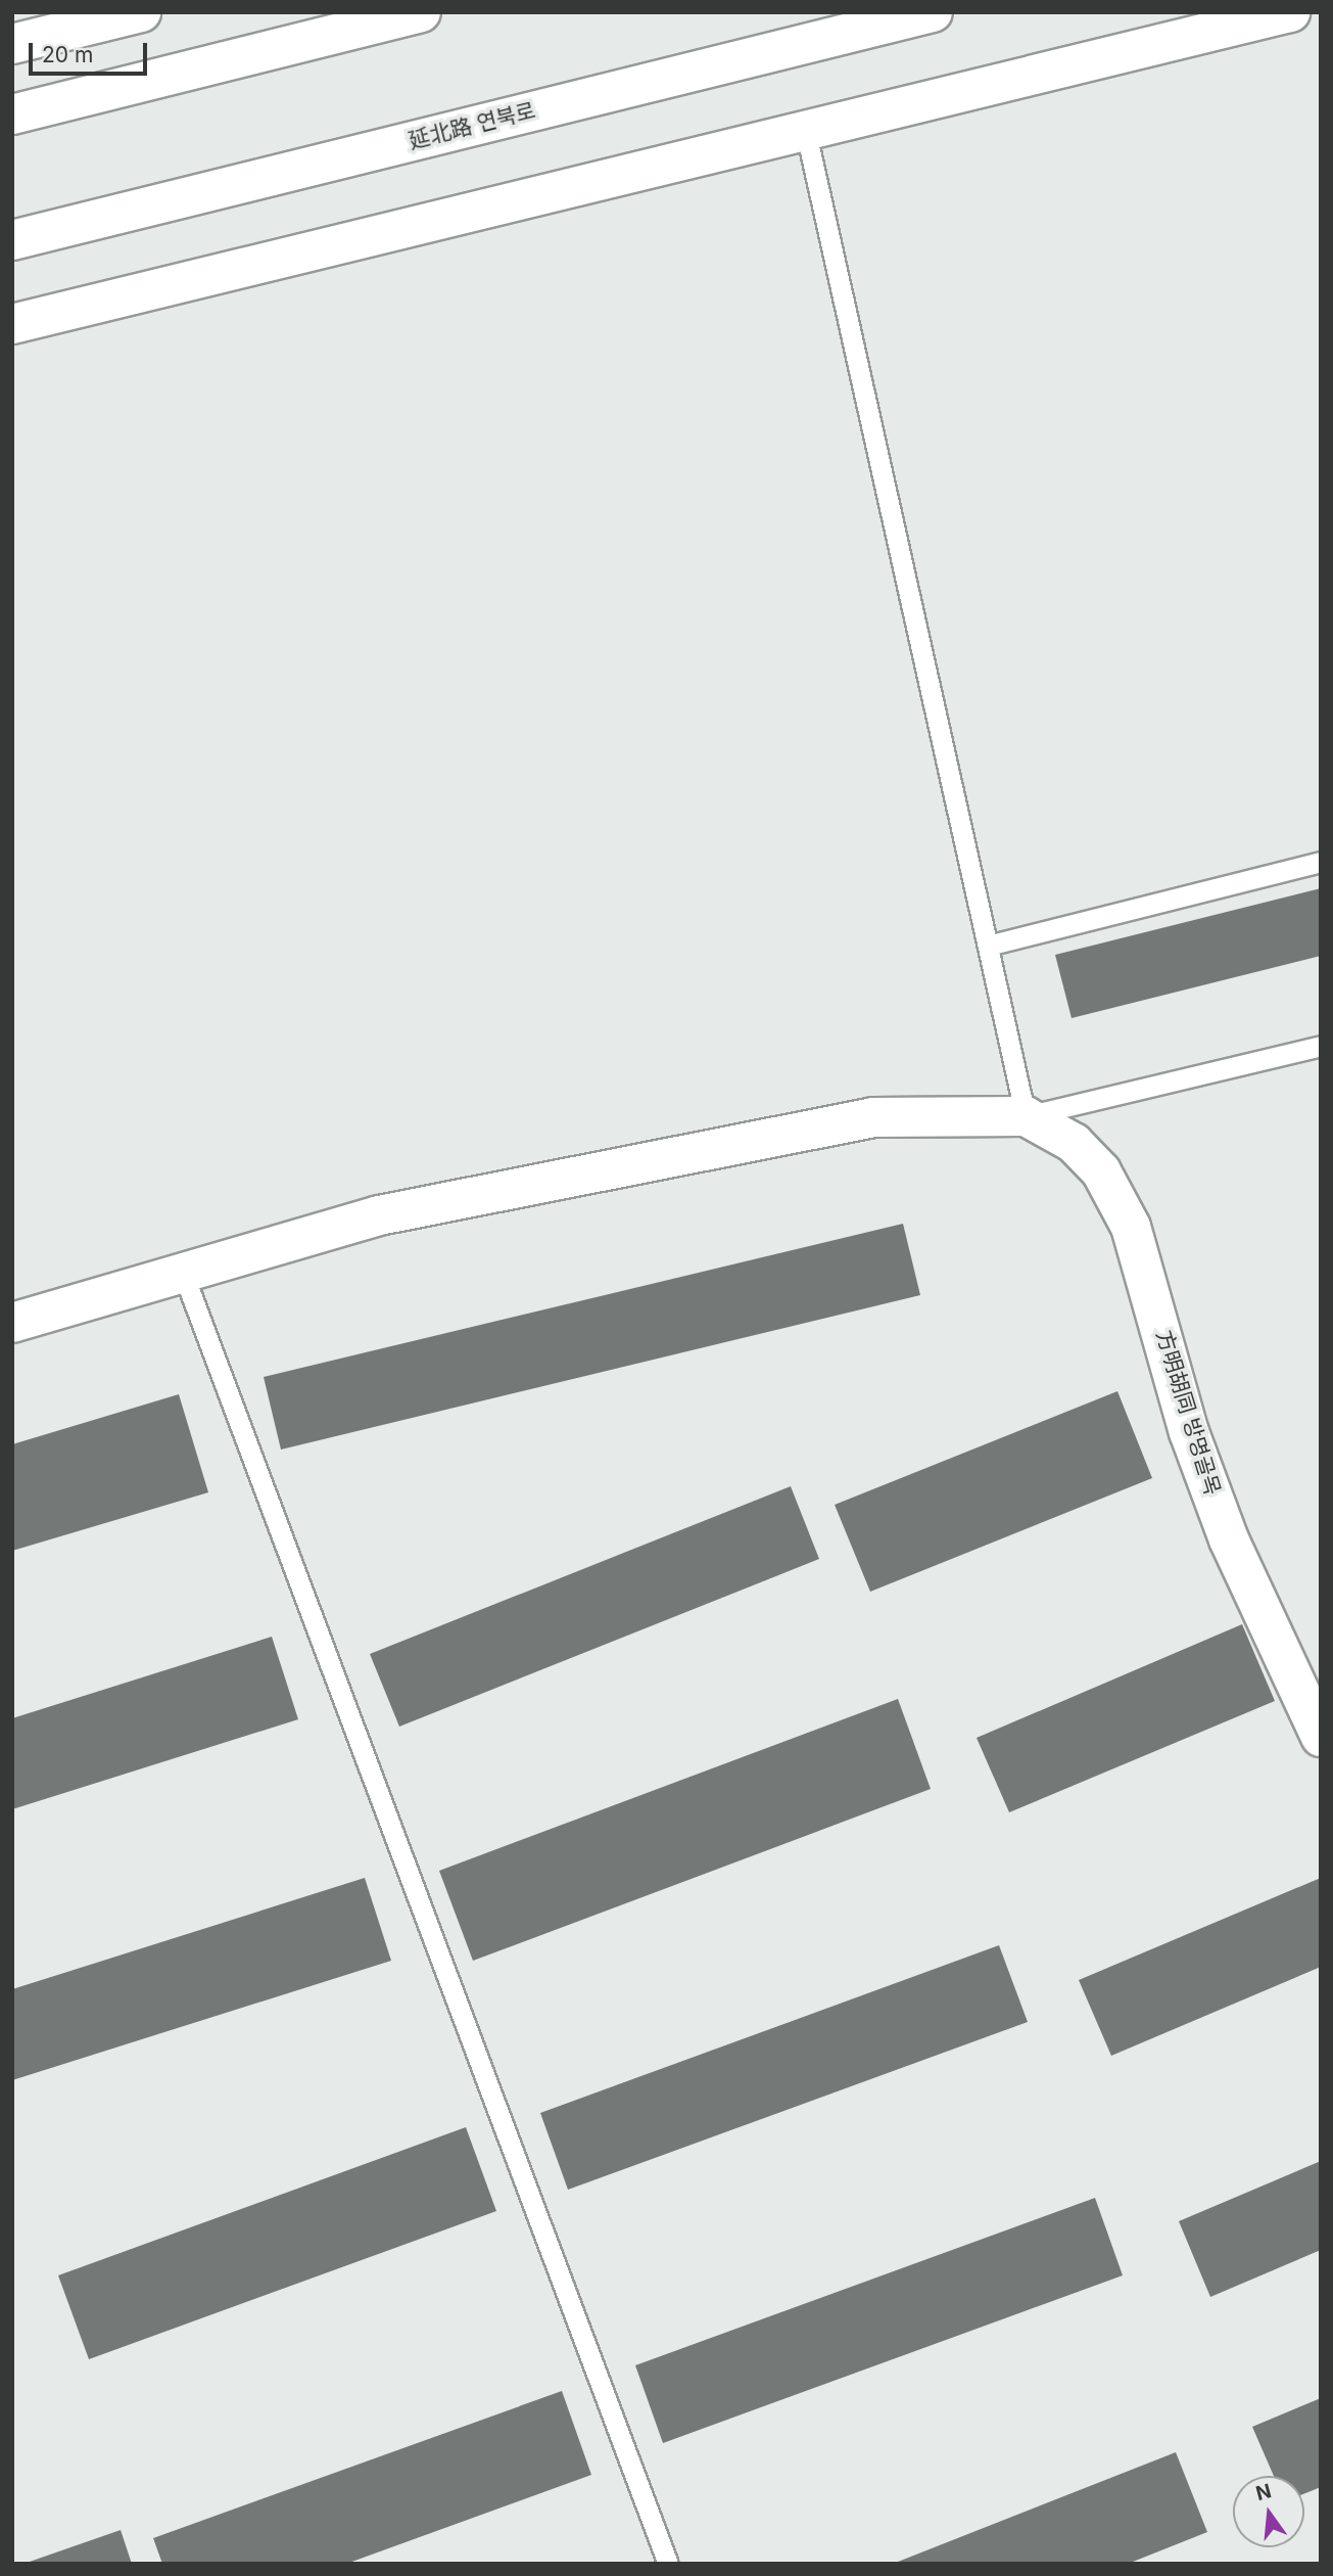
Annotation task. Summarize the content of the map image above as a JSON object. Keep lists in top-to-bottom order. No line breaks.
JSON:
{"streets":{"street":["延北路 연북로","方明胡同 방명골목"]},"scale_bar":"20 m","north":"top"}
